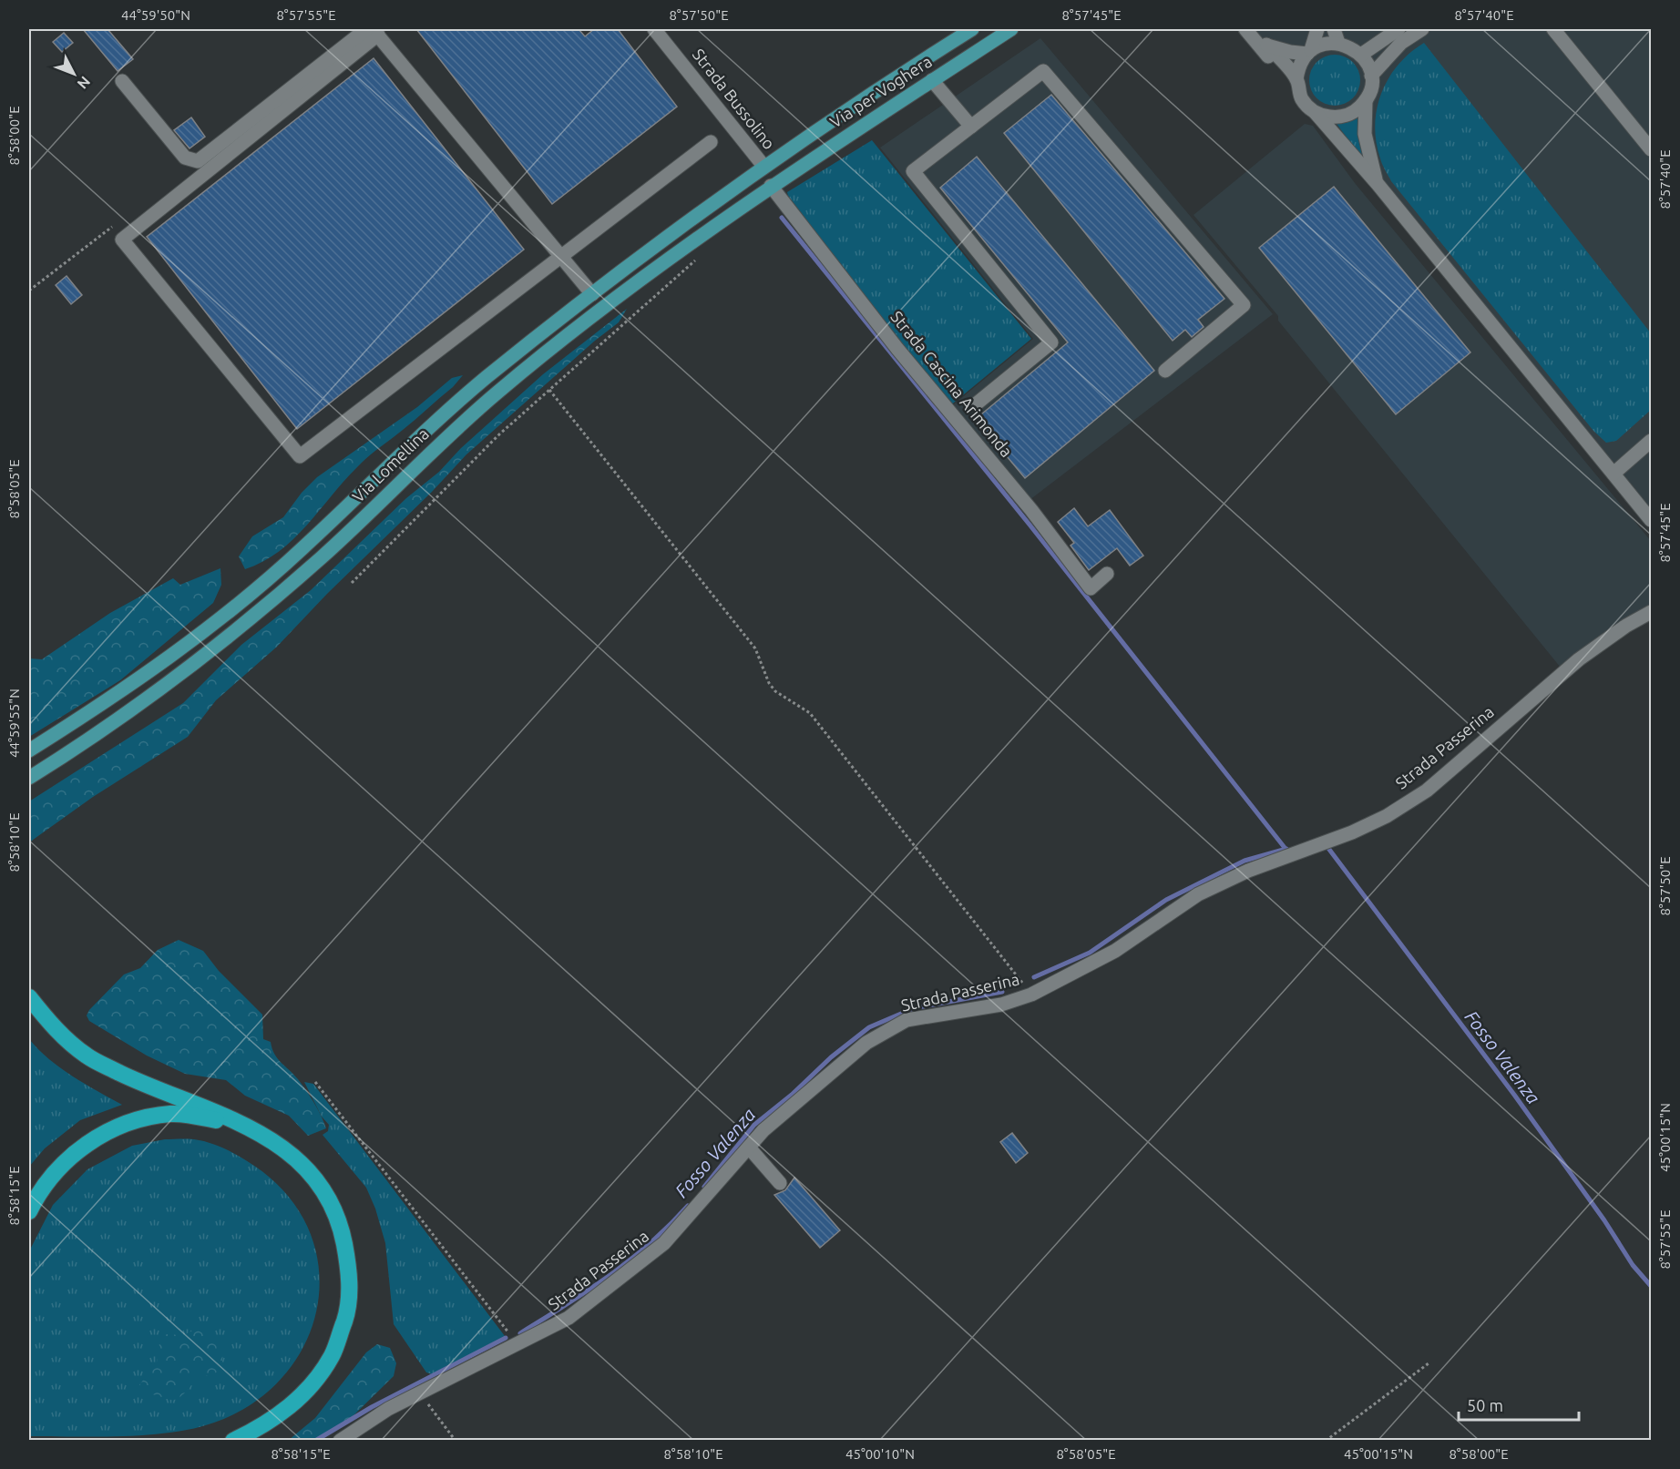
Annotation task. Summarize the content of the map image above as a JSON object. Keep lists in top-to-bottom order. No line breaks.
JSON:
{"streets":{"main road":["Via per Voghera","Via Lomellina"],"street":["Strada Bussolino","Strada Cascina Arimonda","Strada Passerina"]},"crossings":[["Via per Voghera","Strada Bussolino"],["Via per Voghera","Strada Cascina Arimonda"],["Via per Voghera","Via Lomellina"],["Strada Bussolino","Via Lomellina"],["Strada Cascina Arimonda","Via Lomellina"]],"water":["Fosso Valenza"],"scale_bar":"50 m","north":"bottom right","coordinates":["44°59'50\"N","8°57'55\"E","8°57'50\"E","8°57'45\"E","8°57'40\"E","8°58'00\"E","8°58'05\"E","44°59'55\"N","8°58'10\"E","45°00'15\"N","8°58'15\"E","45°00'10\"N"]}
